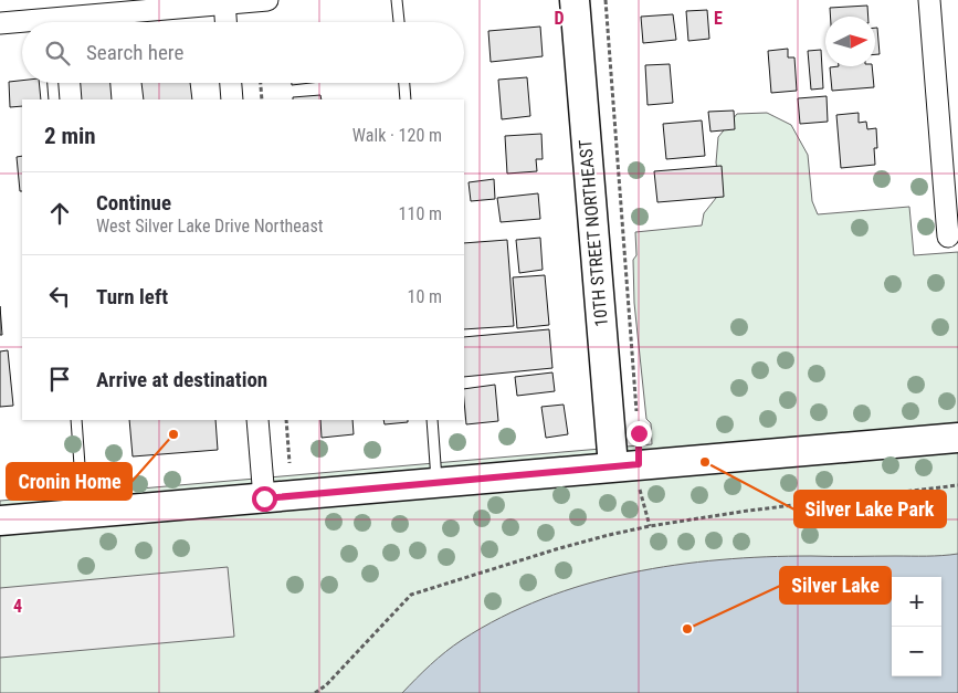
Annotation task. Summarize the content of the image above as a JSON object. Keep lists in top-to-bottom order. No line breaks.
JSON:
{"streets":{"street":["10TH STREET NORTHEAST"]},"places":["Cronin Home","Silver Lake Park","Silver Lake"],"north":"right","page":{"search":"Search here","heading":["2 min","Walk · 120 m"],"list":[["Continue","West Silver Lake Drive Northeast","110 m"],["Turn left","10 m"],"Arrive at destination"],"map_buttons":["+","−"]},"grid":{"columns":["D","E"],"rows":["4"]}}
